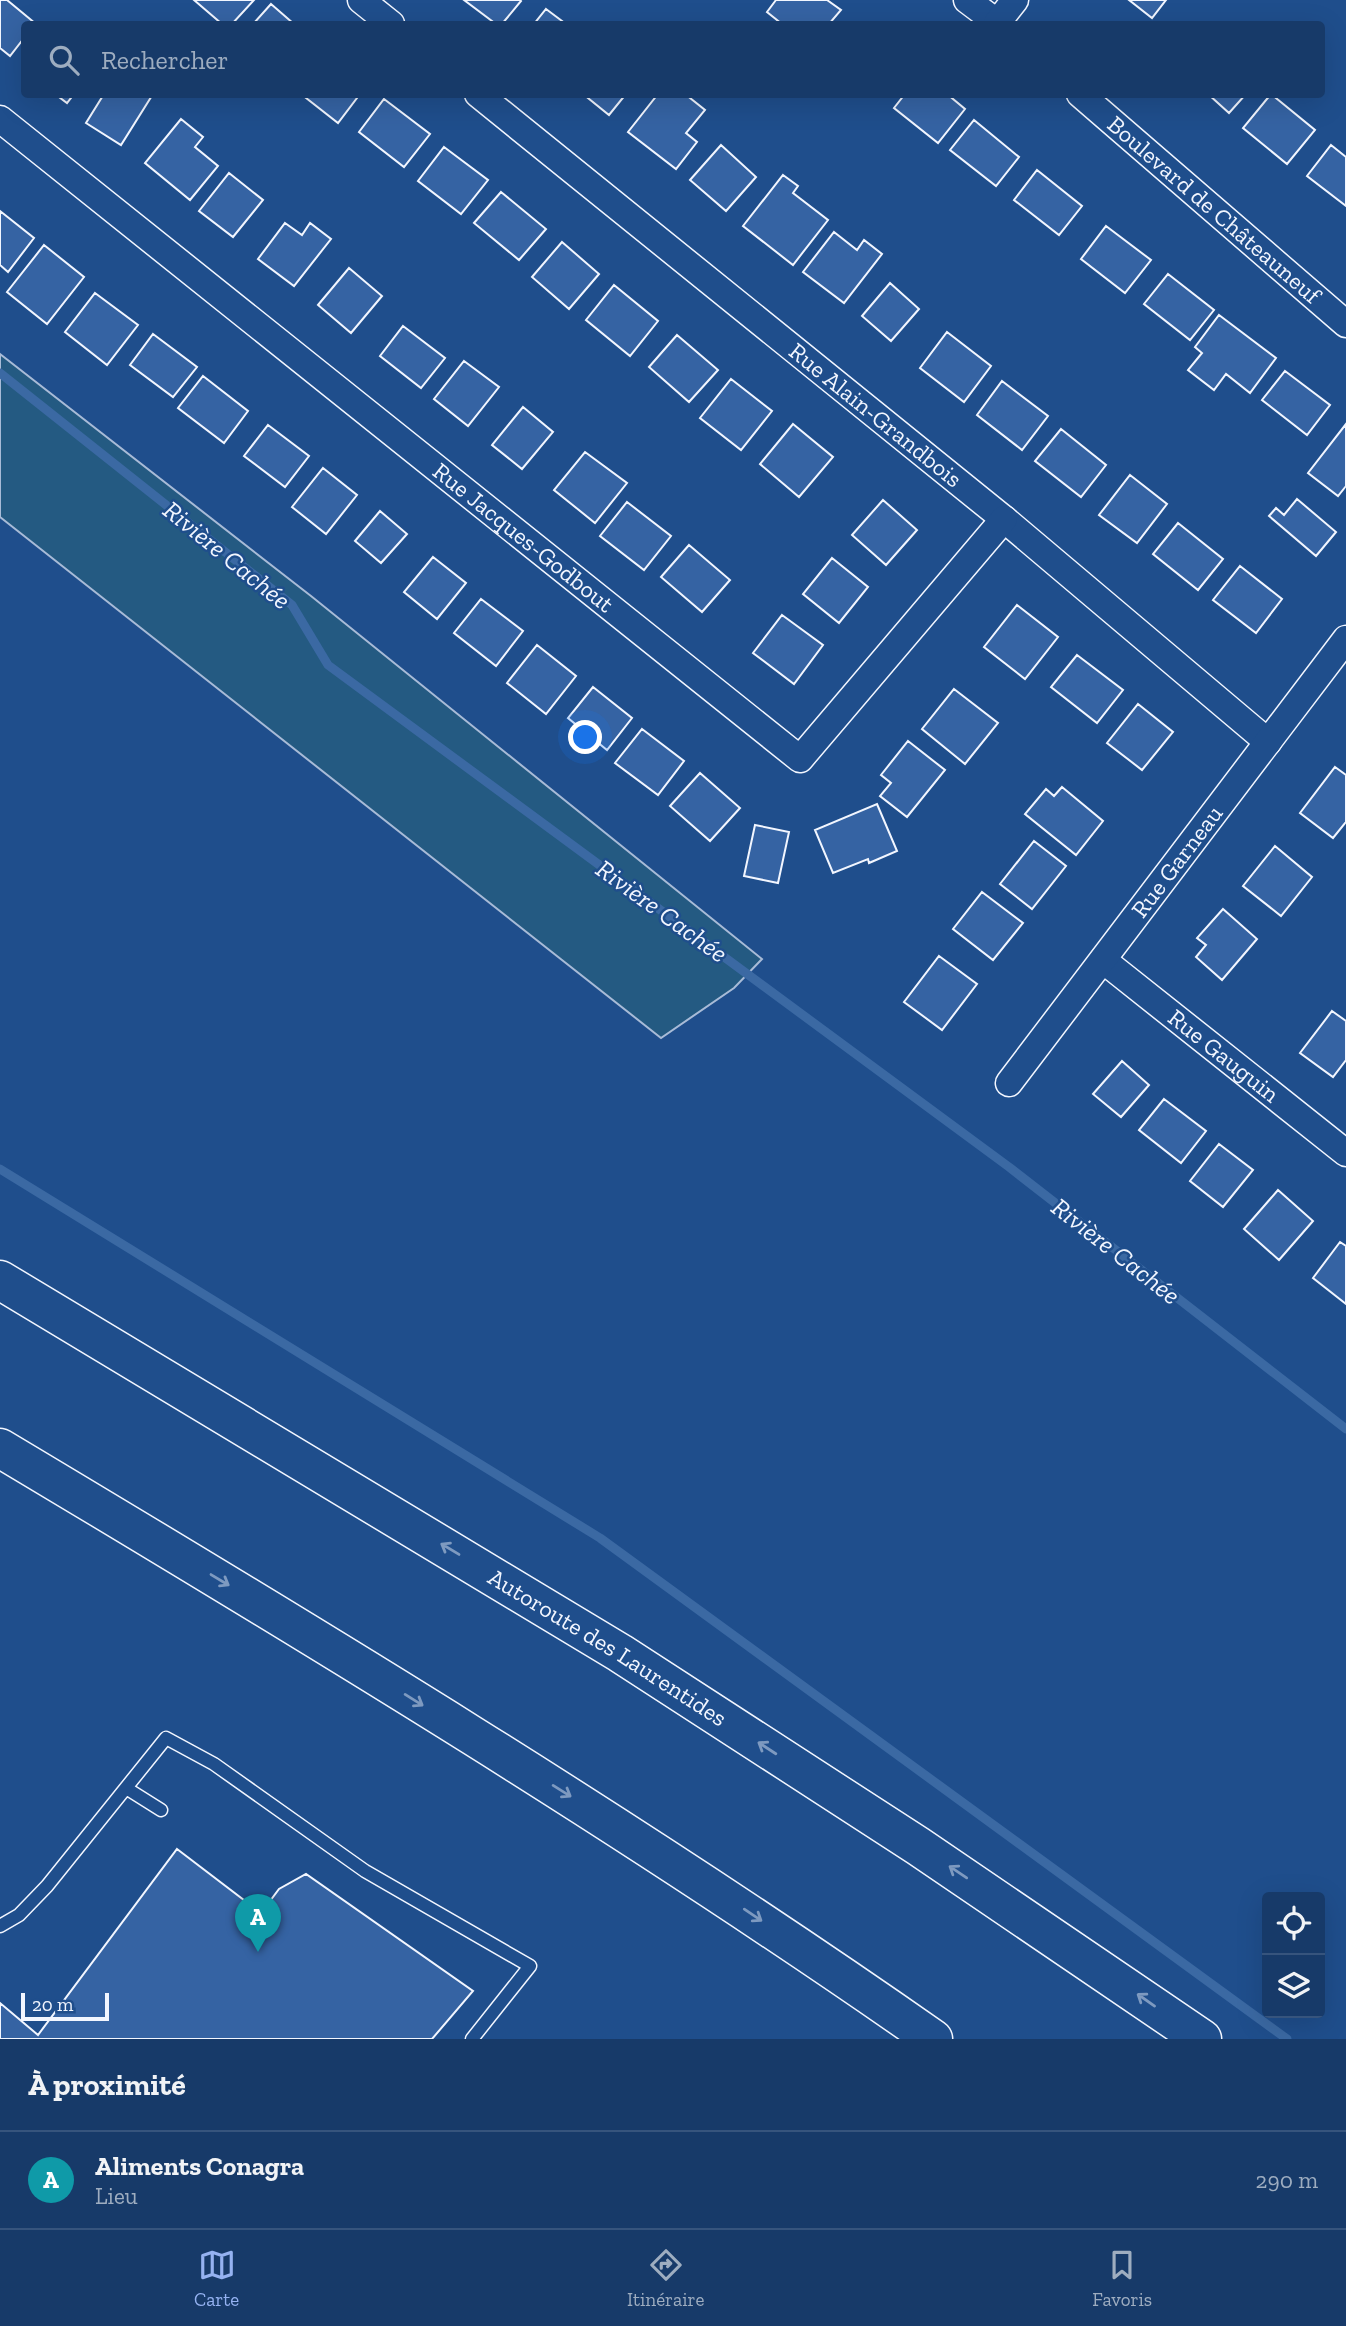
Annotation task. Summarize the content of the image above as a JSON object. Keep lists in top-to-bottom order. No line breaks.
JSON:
{"streets":{"highway":["Autoroute des Laurentides"],"street":["Boulevard de Châteauneuf","Rue Alain-Grandbois","Rue Jacques-Godbout","Rue Garneau","Rue Gauguin"]},"crossings":[["Rue Alain-Grandbois","Rue Jacques-Godbout"],["Rue Alain-Grandbois","Rue Garneau"],["Rue Garneau","Rue Gauguin"]],"water":["Rivière Cachée"],"scale_bar":"20 m","page":{"search":"Rechercher","pins":"A","scale":"20 m","heading":"À proximité","list":[{"mark":"A","name":"Aliments Conagra","note":"Lieu","value":"290 m"}],"nav":["Carte","Itinéraire","Favoris"]}}
